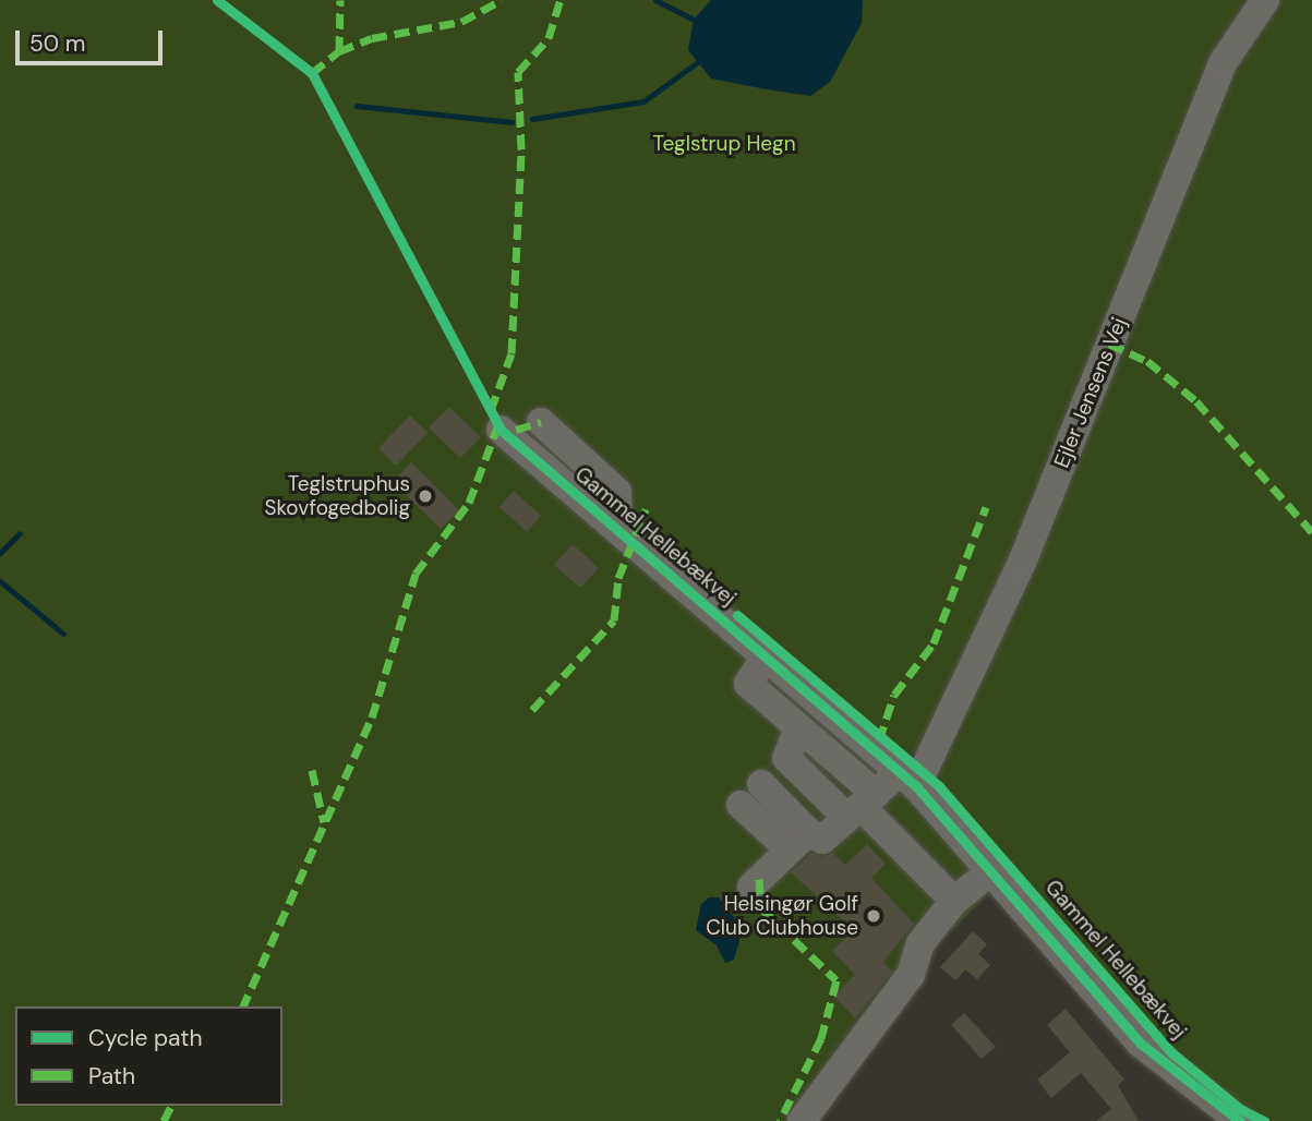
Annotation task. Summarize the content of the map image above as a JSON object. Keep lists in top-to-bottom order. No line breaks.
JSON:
{"streets":{"street":["Ejler Jensens Vej","Gammel Hellebækvej"]},"crossings":[["Ejler Jensens Vej","Gammel Hellebækvej"]],"parks":["Teglstrup Hegn"],"places":["Teglstruphus Skovfogedbolig","Helsingør Golf Club Clubhouse"],"legend":["Cycle path","Path"],"scale_bar":"50 m"}
